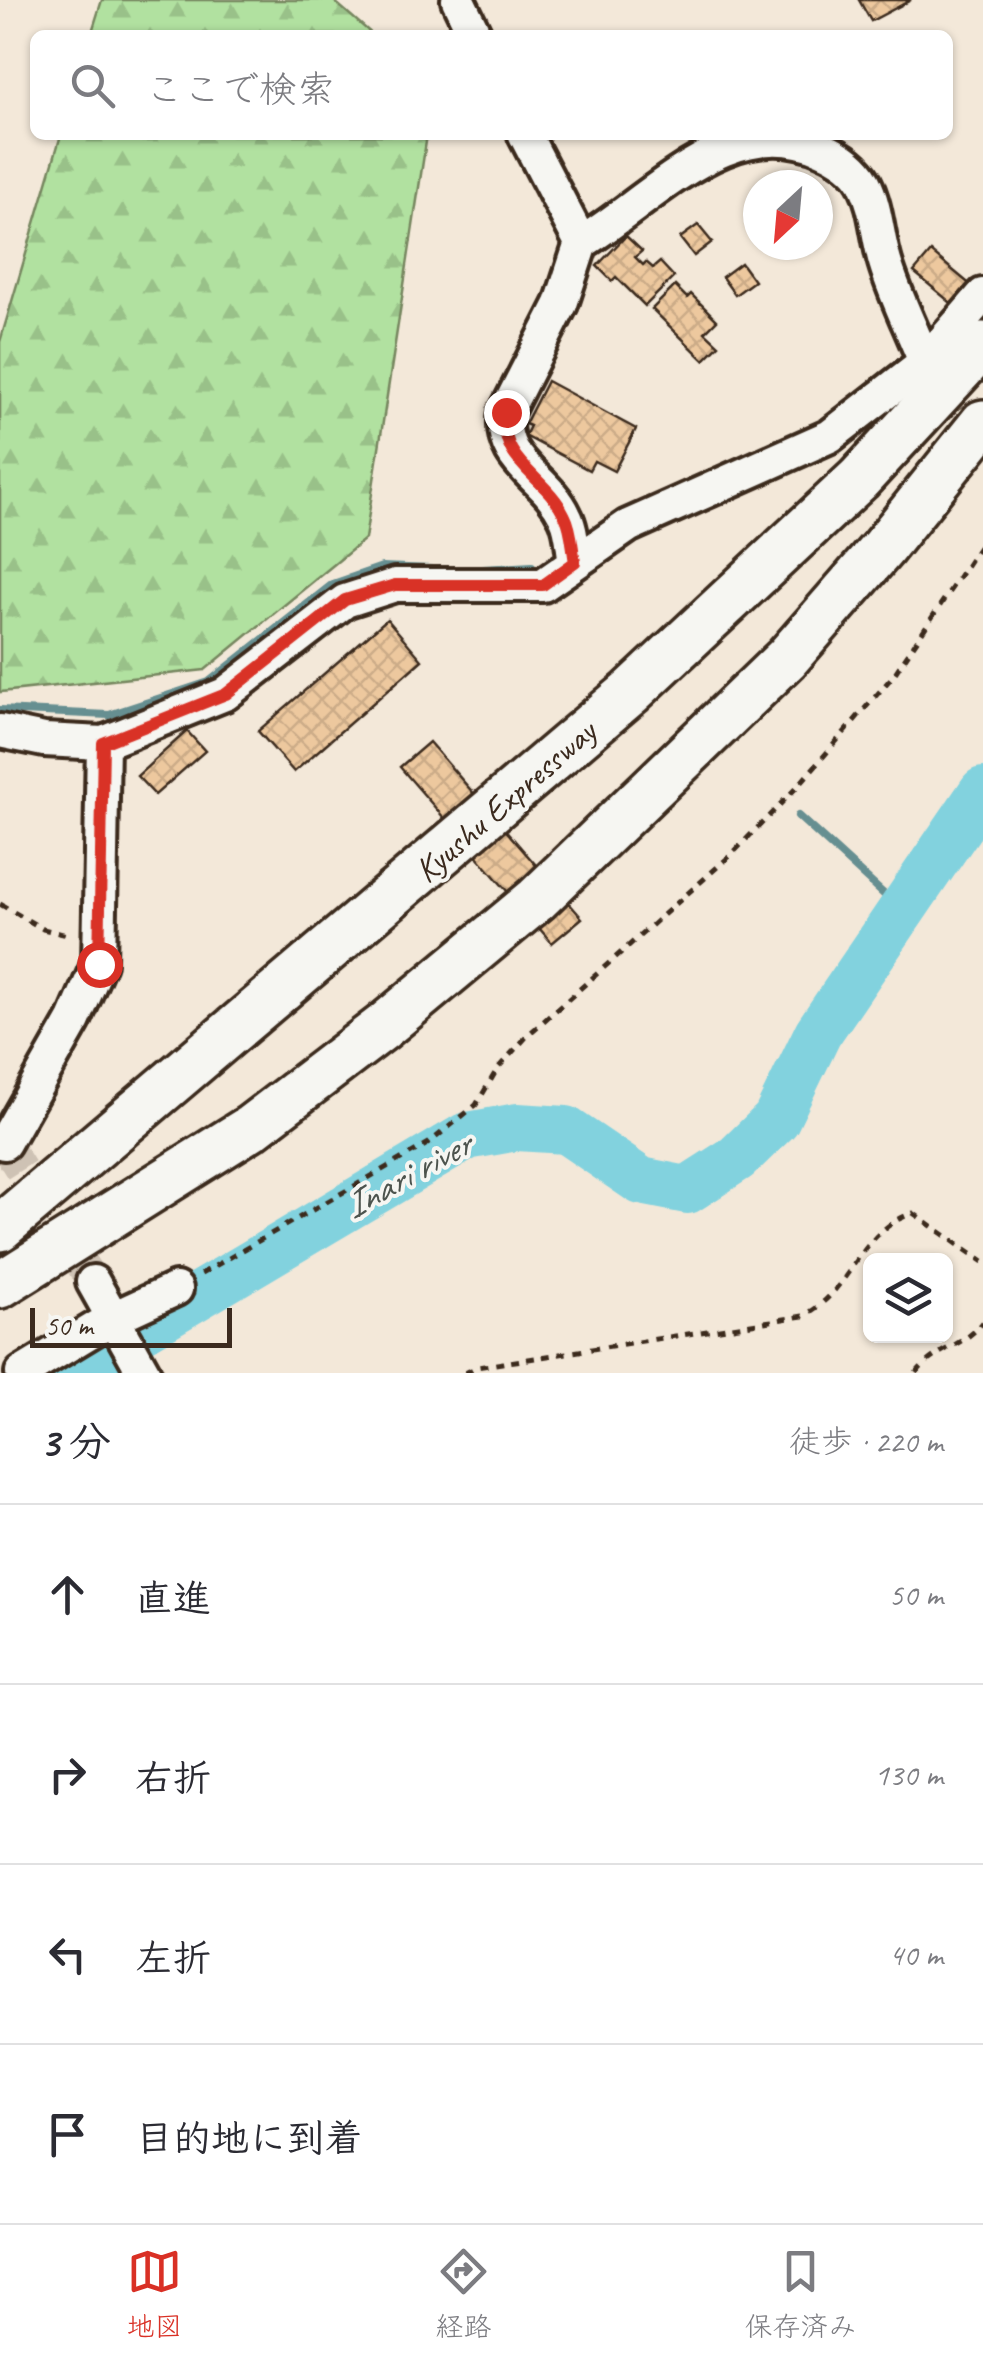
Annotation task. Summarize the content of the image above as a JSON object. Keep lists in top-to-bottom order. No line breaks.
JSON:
{"streets":{"highway":["Kyushu Expressway"]},"water":["Inari river"],"scale_bar":"50 m","north":"bottom left","page":{"search":"ここで検索","scale":"50 m","heading":["3 分","徒歩 · 220 m"],"list":[["直進","50 m"],["右折","130 m"],["左折","40 m"],"目的地に到着"],"nav":["地図","経路","保存済み"]}}
